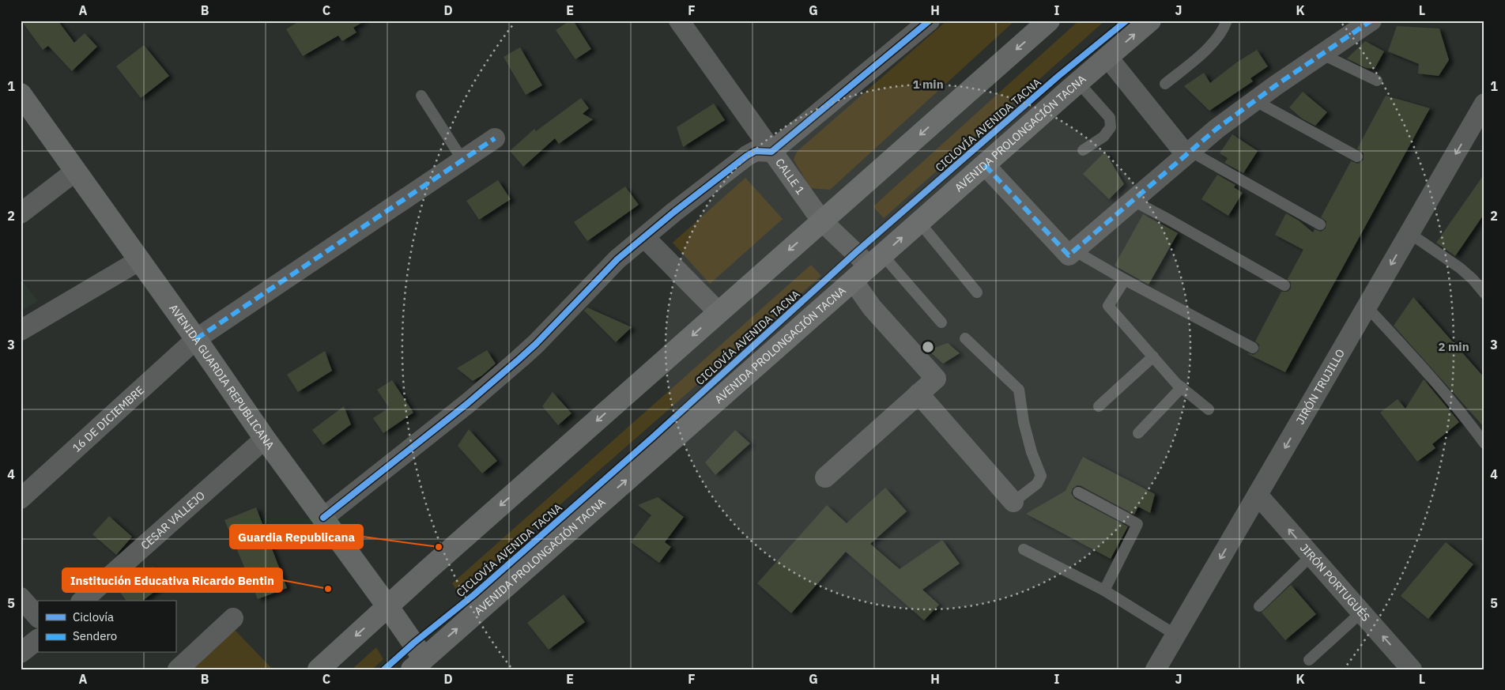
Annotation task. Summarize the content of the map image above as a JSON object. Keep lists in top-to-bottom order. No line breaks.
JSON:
{"streets":{"main road":["AVENIDA PROLONGACIÓN TACNA","AVENIDA GUARDIA REPUBLICANA"],"street":["CALLE 1","JIRÓN TRUJILLO","16 DE DICIEMBRE","CESAR VALLEJO","JIRÓN PORTUGUÉS"],"cycle path":["CICLOVÍA AVENIDA TACNA"]},"crossings":[["AVENIDA PROLONGACIÓN TACNA","CALLE 1"],["AVENIDA PROLONGACIÓN TACNA","AVENIDA GUARDIA REPUBLICANA"],["AVENIDA GUARDIA REPUBLICANA","16 DE DICIEMBRE"],["AVENIDA GUARDIA REPUBLICANA","CESAR VALLEJO"],["JIRÓN TRUJILLO","JIRÓN PORTUGUÉS"]],"one_way":["JIRÓN TRUJILLO","JIRÓN PORTUGUÉS"],"places":["Guardia Republicana","Institución Educativa Ricardo Bentin"],"legend":["Ciclovía","Sendero"],"grid":{"columns":["A","B","C","D","E","F","G","H","I","J","K","L"],"rows":["1","2","3","4","5"]},"rings":["1 min","2 min"]}
